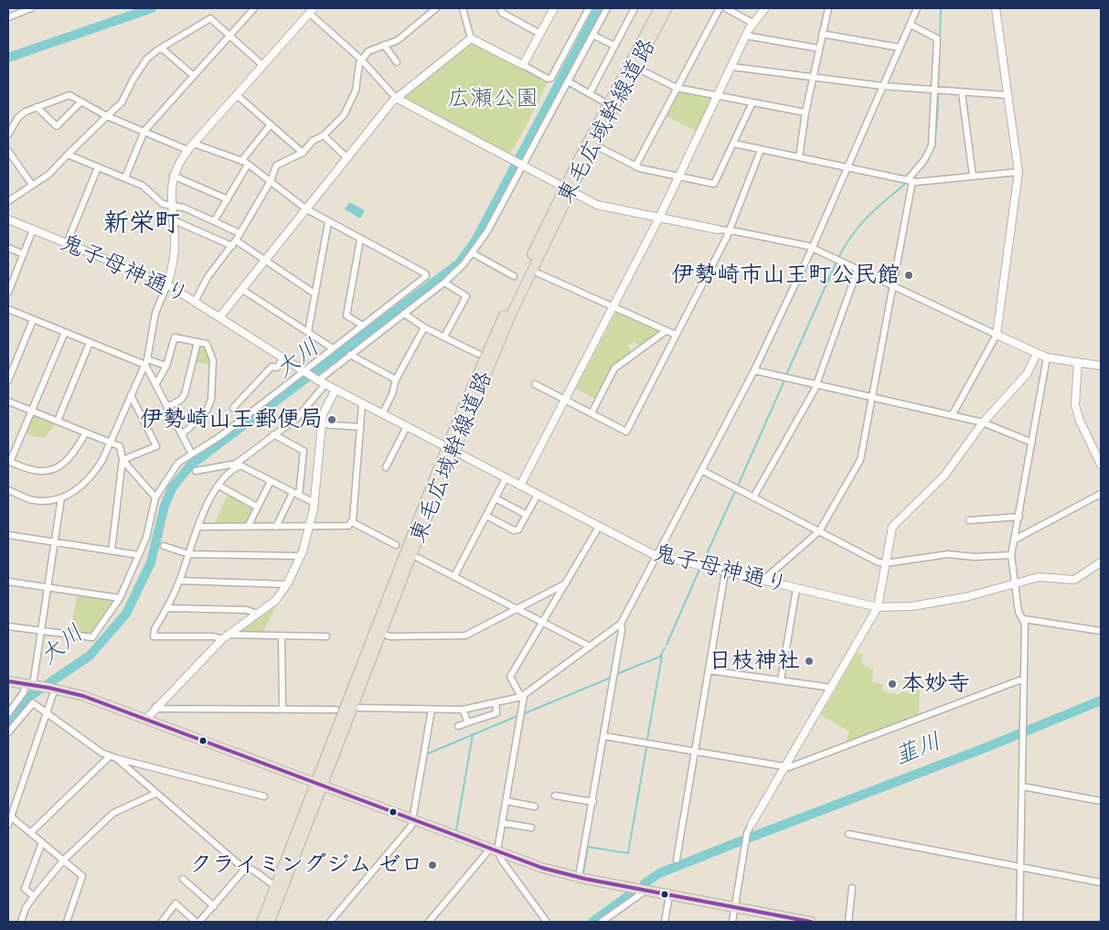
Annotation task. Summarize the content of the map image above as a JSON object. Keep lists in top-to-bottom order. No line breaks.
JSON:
{"streets":{"main road":["東毛広域幹線道路"],"street":["鬼子母神通り"]},"crossings":[["東毛広域幹線道路","鬼子母神通り"]],"districts":["新栄町"],"water":["大川","韮川"],"parks":["広瀬公園"],"places":["伊勢崎市山王町公民館","伊勢崎山王郵便局","日枝神社","本妙寺","クライミングジム ゼロ"]}
